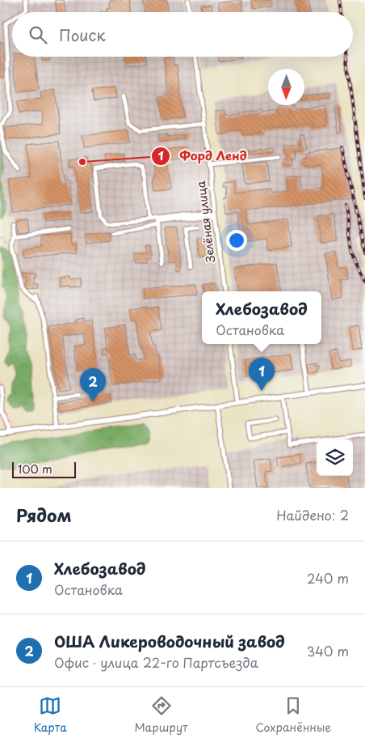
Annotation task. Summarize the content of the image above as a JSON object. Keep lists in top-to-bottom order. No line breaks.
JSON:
{"streets":{"street":["Зелёная улица"]},"places":["Форд Ленд"],"scale_bar":"100 m","north":"bottom","page":{"search":"Поиск","popup":["Хлебозавод","Остановка"],"pins":["1","2"],"scale":"100 m","heading":["Рядом","Найдено: 2"],"list":[{"mark":"1","name":"Хлебозавод","note":"Остановка","value":"240 m"},{"mark":"2","name":"ОША Ликероводочный завод","note":"Офис · улица 22-го Партсъезда","value":"340 m"}],"nav":["Карта","Маршрут","Сохранённые"]}}
